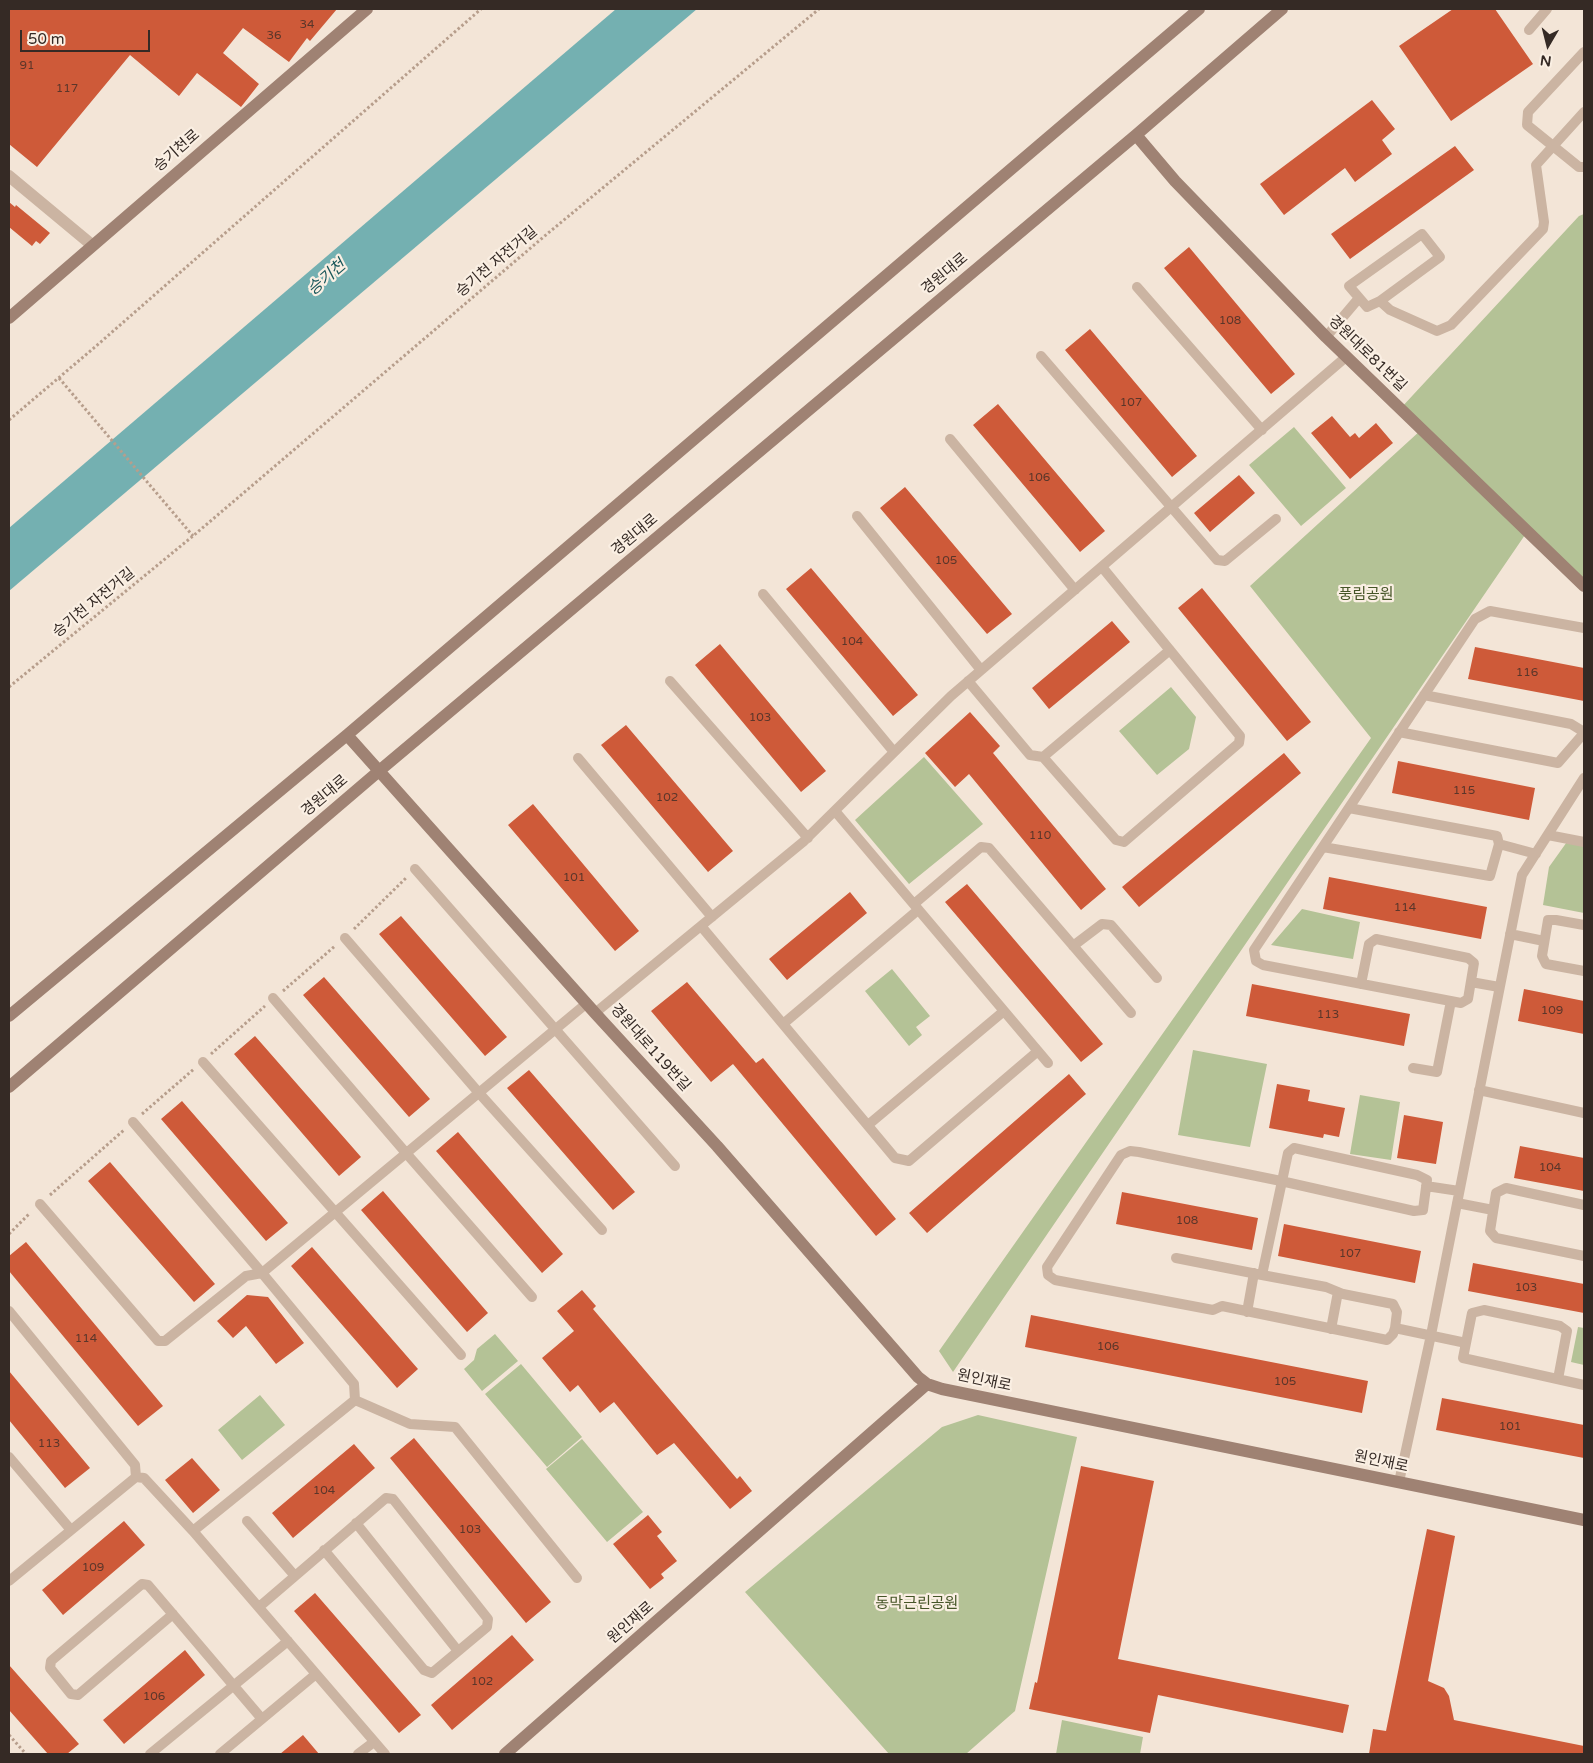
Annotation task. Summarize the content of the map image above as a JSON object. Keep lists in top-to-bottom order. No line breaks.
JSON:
{"streets":{"main road":["승기천로","경원대로","경원대로81번길","경원대로119번길","원인재로"],"path":["승기천 자전거길"]},"crossings":[["경원대로","경원대로81번길"],["경원대로","경원대로119번길"],["경원대로119번길","원인재로"]],"water":["승기천"],"parks":["풍림공원","동막근린공원"],"house_numbers":["34","36","91","117","108","107","106","105","104","116","103","115","102","110","101","114","109","113","104","108","107","103","114","106","105","101","113","104","103","109","102","106"],"scale_bar":"50 m","north":"bottom"}
